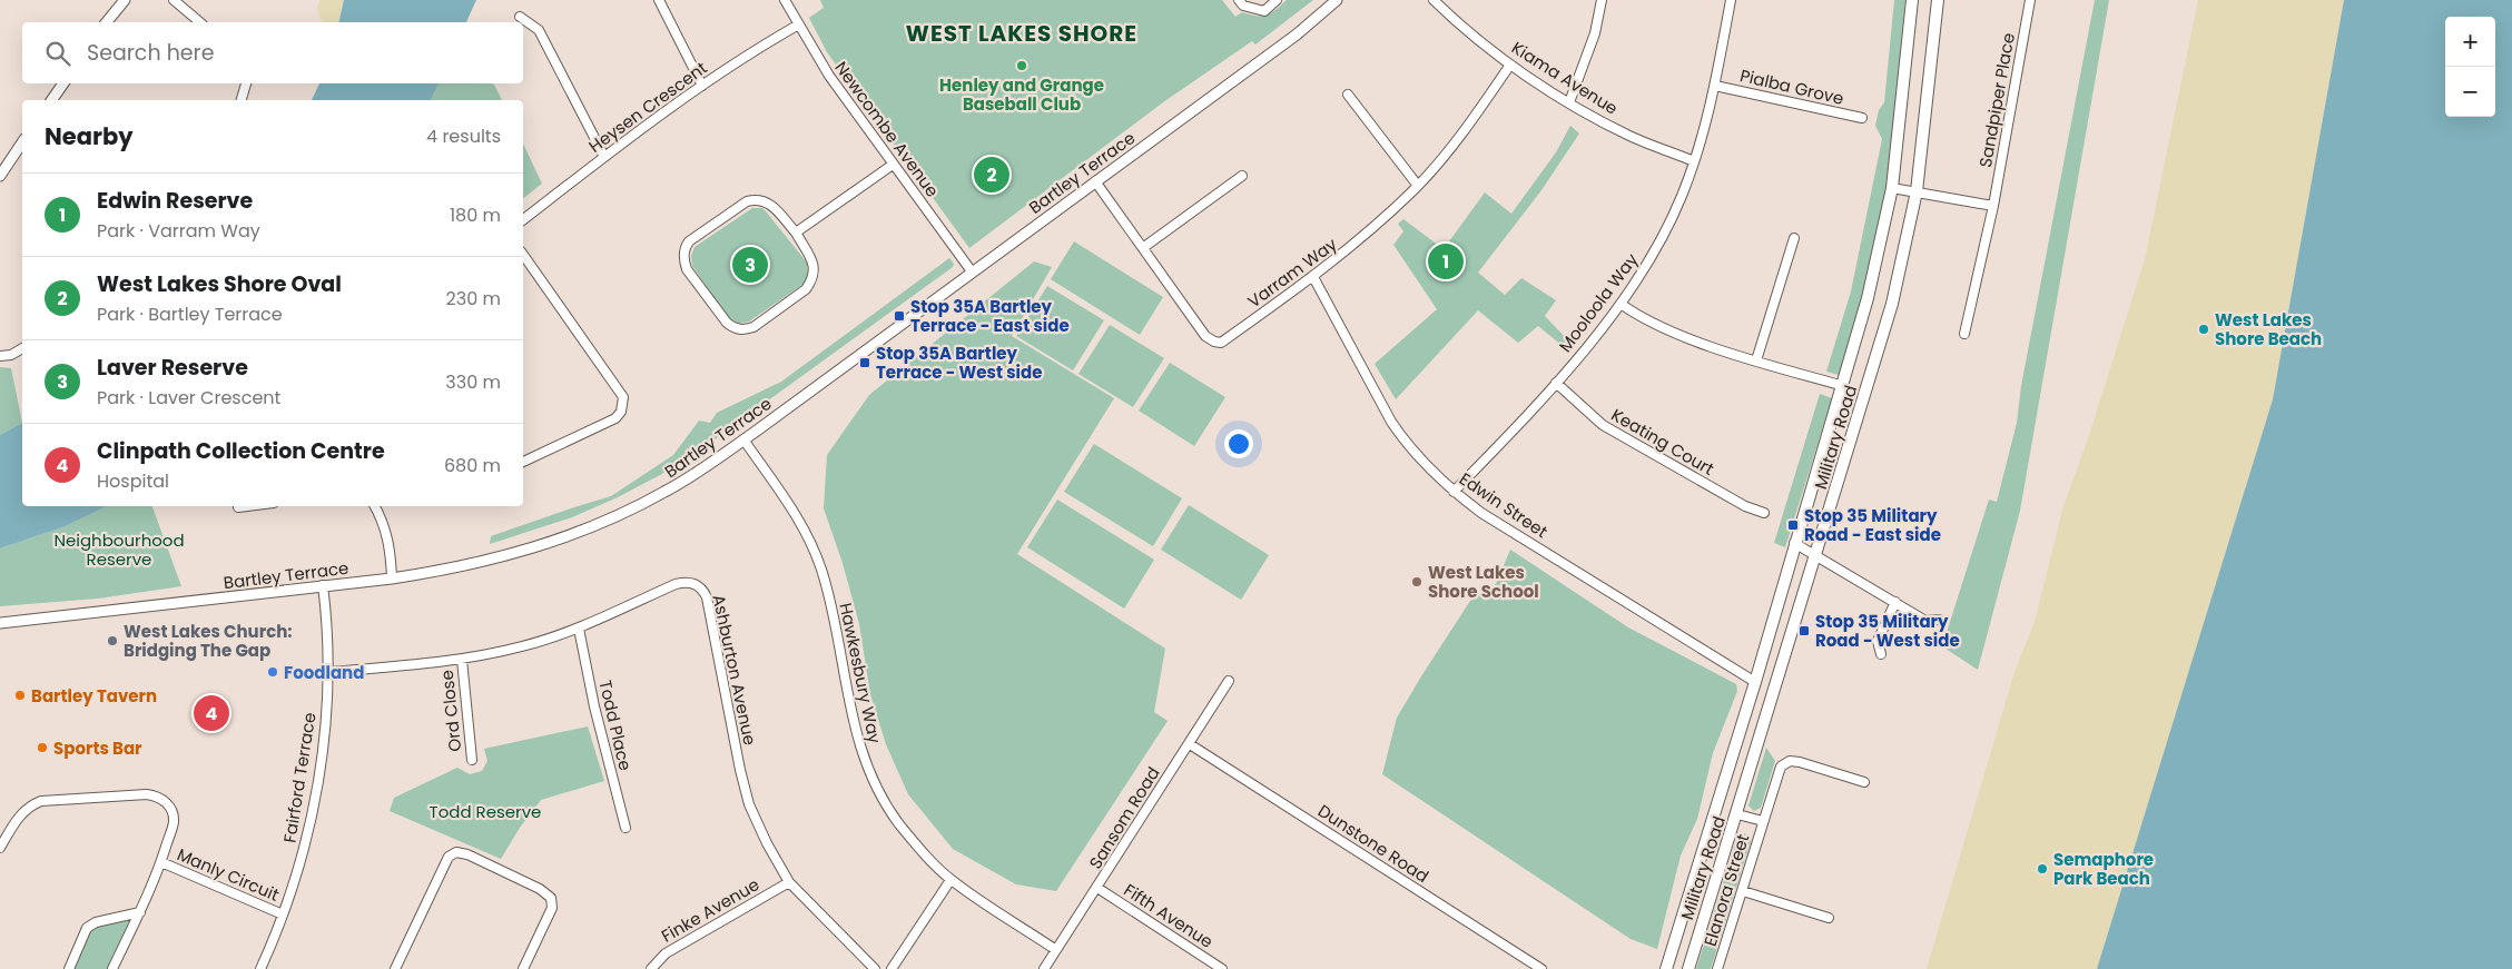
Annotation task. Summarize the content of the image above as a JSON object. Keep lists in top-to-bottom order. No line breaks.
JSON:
{"streets":{"main road":["Military Road"],"street":["Kiama Avenue","Pialba Grove","Sandpiper Place","Heysen Crescent","Newcombe Avenue","Bartley Terrace","Varram Way","Mooloola Way","Keating Court","Edwin Street","Ashburton Avenue","Hawkesbury Way","Ord Close","Todd Place","Fairford Terrace","Sansom Road","Dunstone Road","Manly Circuit","Elanora Street","Finke Avenue","Fifth Avenue"]},"crossings":[["Kiama Avenue","Varram Way"],["Kiama Avenue","Mooloola Way"],["Pialba Grove","Mooloola Way"],["Heysen Crescent","Newcombe Avenue"],["Newcombe Avenue","Bartley Terrace"],["Bartley Terrace","Varram Way"],["Bartley Terrace","Hawkesbury Way"],["Bartley Terrace","Fairford Terrace"],["Varram Way","Edwin Street"],["Mooloola Way","Keating Court"],["Mooloola Way","Edwin Street"],["Military Road","Edwin Street"],["Military Road","Elanora Street"],["Ashburton Avenue","Ord Close"],["Ashburton Avenue","Todd Place"],["Ashburton Avenue","Fairford Terrace"],["Ashburton Avenue","Finke Avenue"],["Hawkesbury Way","Sansom Road"],["Fairford Terrace","Manly Circuit"],["Sansom Road","Dunstone Road"],["Sansom Road","Fifth Avenue"]],"districts":["WEST LAKES SHORE"],"parks":["Neighbourhood Reserve","Todd Reserve"],"places":{"other":["Henley and Grange Baseball Club","West Lakes Shore Beach","West Lakes Shore School","West Lakes Church: Bridging The Gap","Foodland","Bartley Tavern","Sports Bar","Semaphore Park Beach"],"transit":["Stop 35A Bartley Terrace - East side","Stop 35A Bartley Terrace - West side","Stop 35 Military Road - East side","Stop 35 Military Road - West side"]},"page":{"map_buttons":["+","−"],"search":"Search here","heading":["Nearby","4 results"],"pins":["2","1","3","4"],"list":[{"mark":"1","name":"Edwin Reserve","note":"Park · Varram Way","value":"180 m"},{"mark":"2","name":"West Lakes Shore Oval","note":"Park · Bartley Terrace","value":"230 m"},{"mark":"3","name":"Laver Reserve","note":"Park · Laver Crescent","value":"330 m"},{"mark":"4","name":"Clinpath Collection Centre","note":"Hospital","value":"680 m"}]}}
